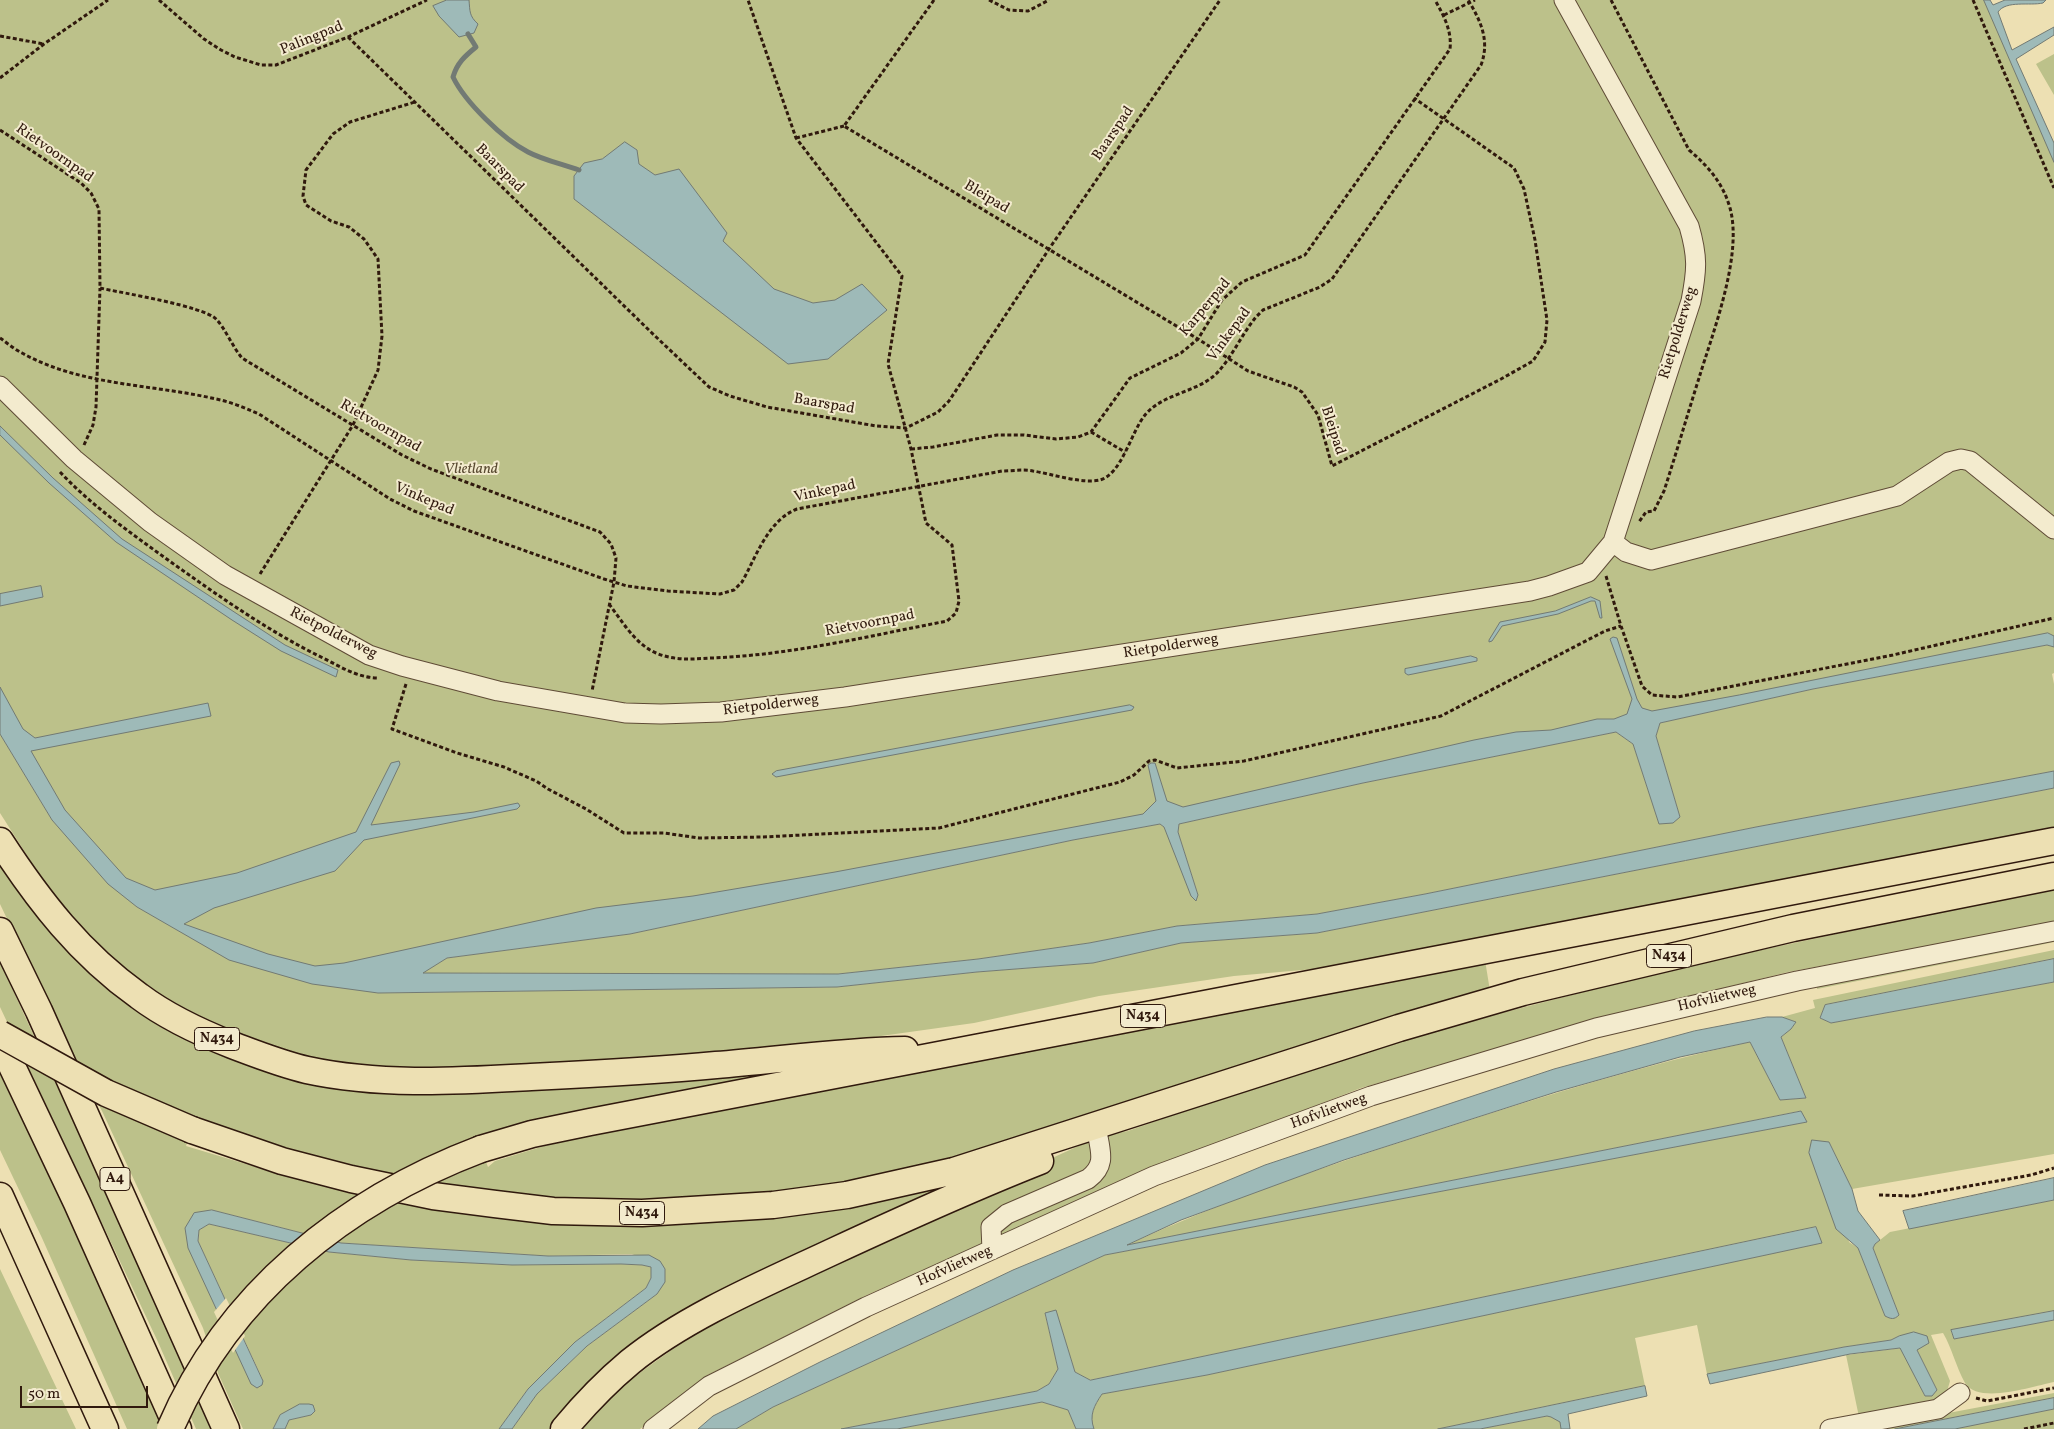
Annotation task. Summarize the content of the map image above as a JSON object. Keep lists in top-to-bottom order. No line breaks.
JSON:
{"streets":{"highway":["N434","A4"],"street":["Rietpolderweg","Hofvlietweg"],"path":["Palingpad","Baarspad","Rietvoornpad","Bleipad","Karperpad","Vinkepad"]},"crossings":[["Palingpad","Baarspad"],["Baarspad","Rietvoornpad"],["Baarspad","Bleipad"],["Rietvoornpad","Rietpolderweg"],["Rietvoornpad","Vinkepad"],["Bleipad","Karperpad"],["Bleipad","Vinkepad"]],"parks":["Vlietland"],"scale_bar":"50 m"}
